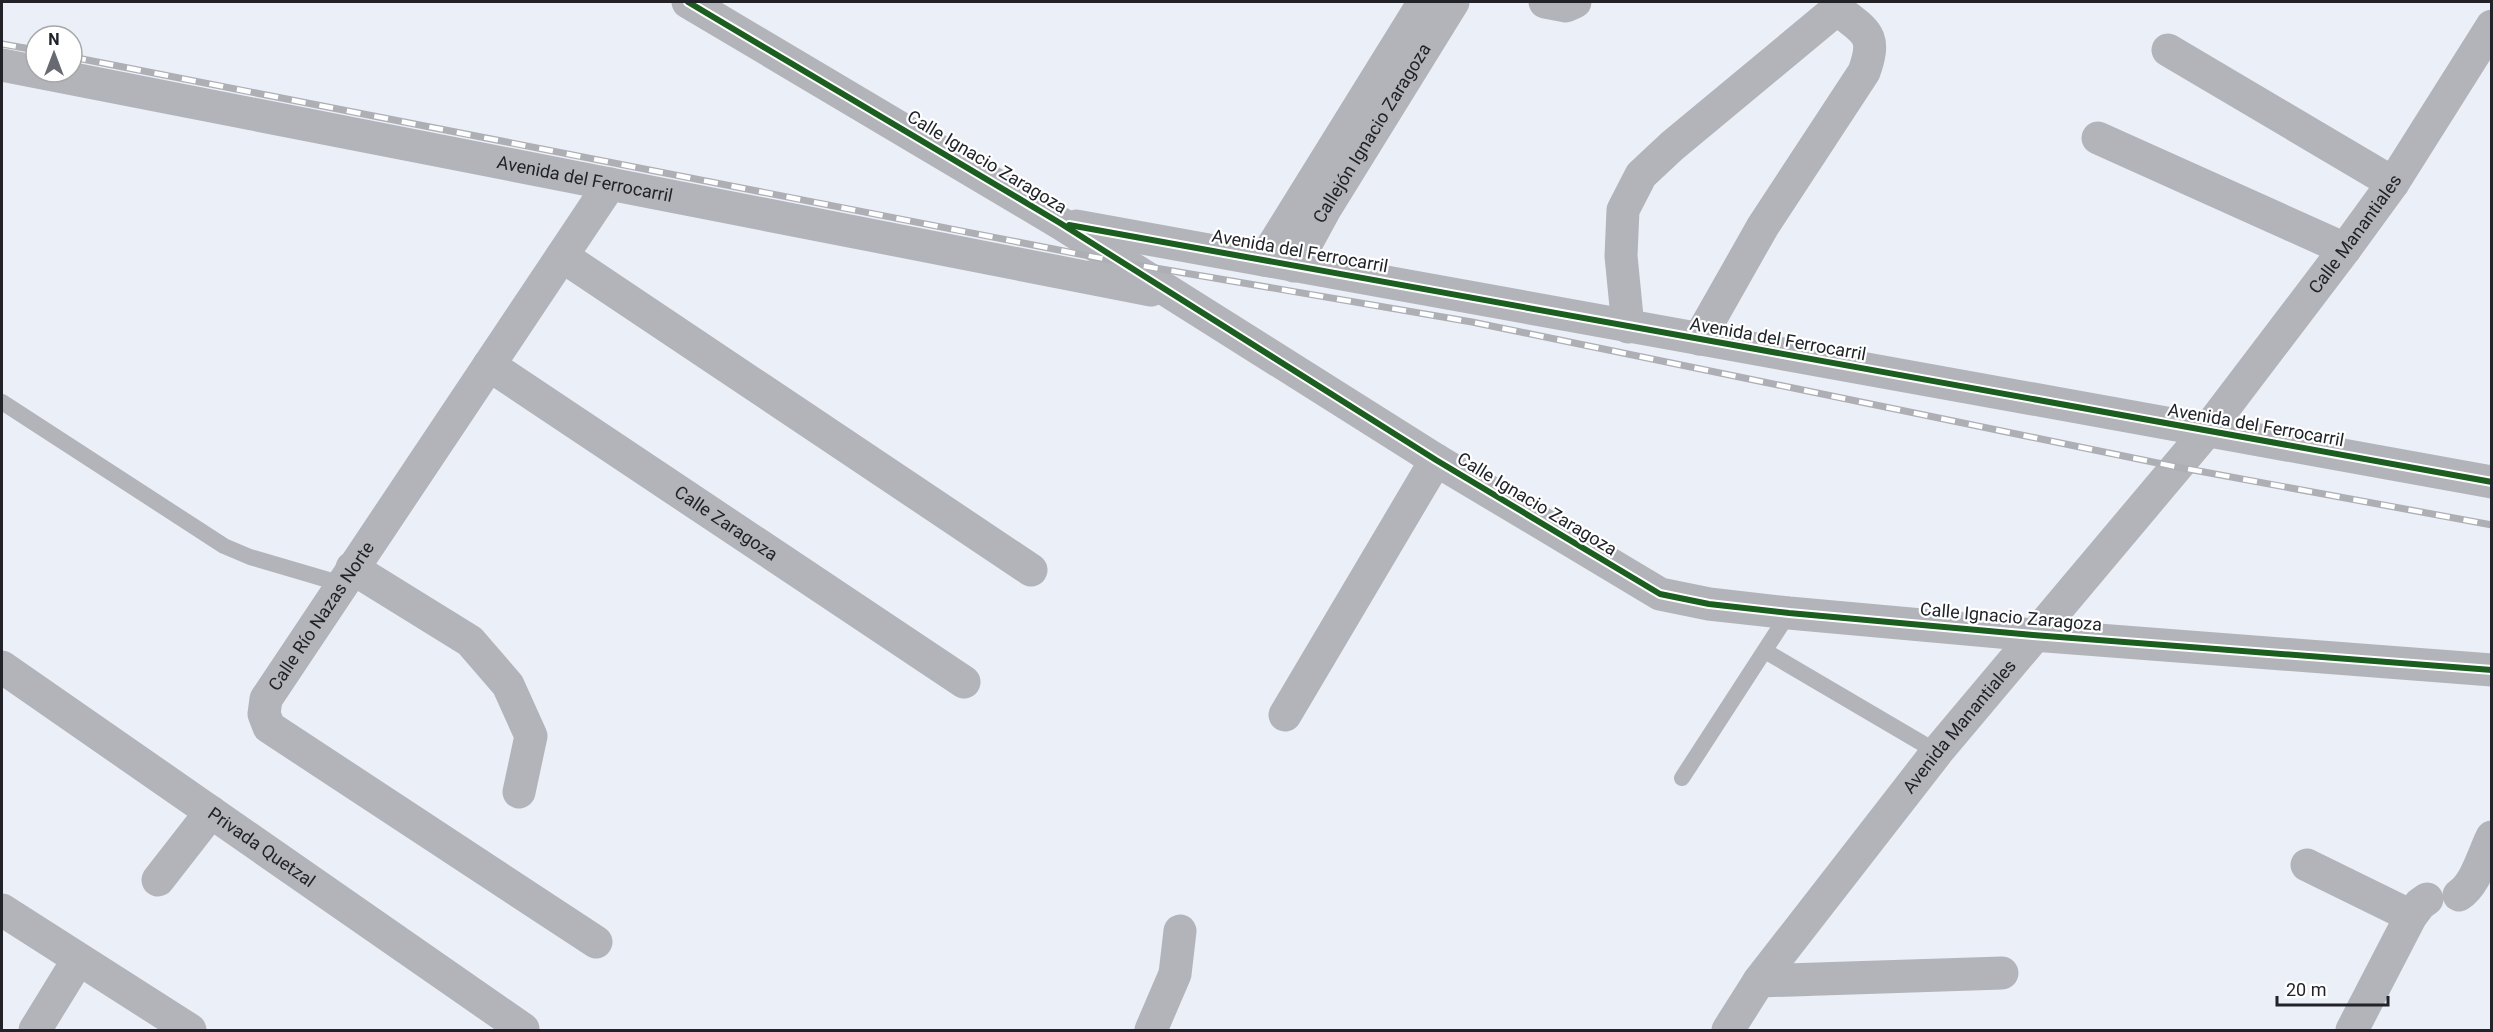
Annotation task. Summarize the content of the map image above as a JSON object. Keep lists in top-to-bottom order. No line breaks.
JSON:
{"streets":{"street":["Callejón Ignacio Zaragoza","Calle Ignacio Zaragoza","Avenida del Ferrocarril","Calle Manantiales","Calle Zaragoza","Calle Río Nazas Norte","Avenida Manantiales","Privada Quetzal"]},"crossings":[["Callejón Ignacio Zaragoza","Avenida del Ferrocarril"],["Calle Ignacio Zaragoza","Avenida del Ferrocarril"],["Calle Ignacio Zaragoza","Avenida Manantiales"],["Avenida del Ferrocarril","Calle Manantiales"],["Avenida del Ferrocarril","Calle Río Nazas Norte"],["Avenida del Ferrocarril","Avenida Manantiales"],["Calle Manantiales","Avenida Manantiales"],["Calle Zaragoza","Calle Río Nazas Norte"]],"scale_bar":"20 m","north":"top"}
